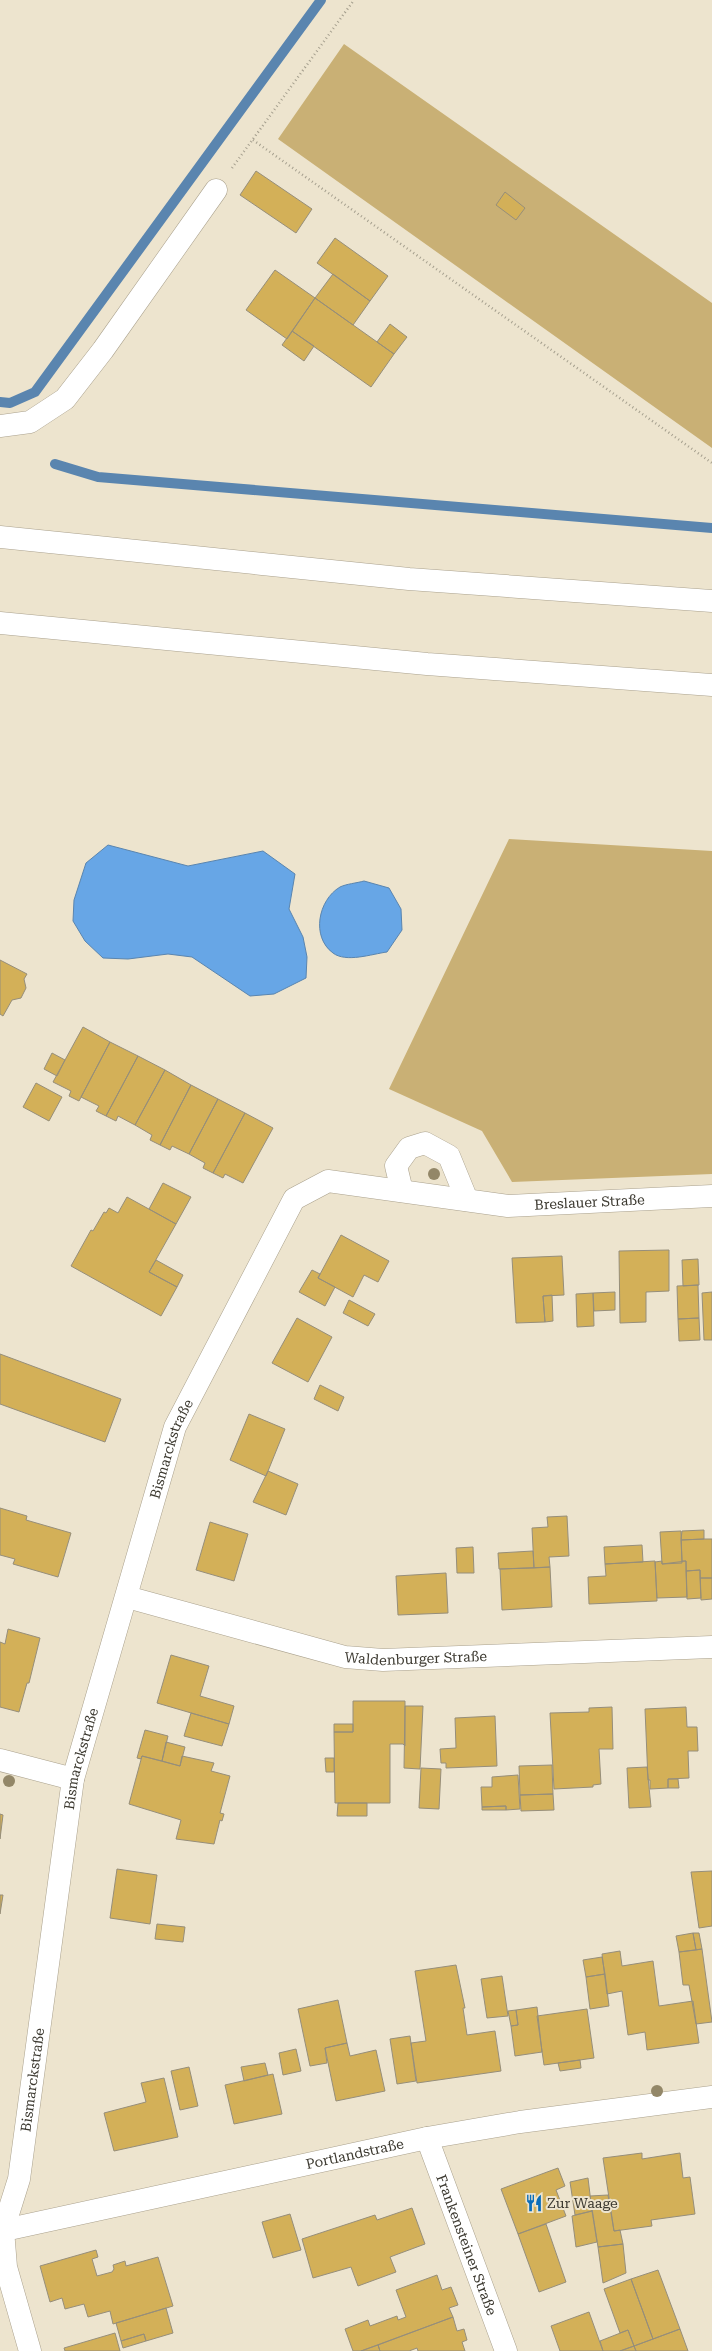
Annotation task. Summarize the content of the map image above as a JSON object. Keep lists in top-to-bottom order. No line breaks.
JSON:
{"streets":{"main road":["Breslauer Straße","Bismarckstraße","Waldenburger Straße","Portlandstraße","Frankensteiner Straße"]},"crossings":[["Breslauer Straße","Bismarckstraße"],["Bismarckstraße","Waldenburger Straße"],["Bismarckstraße","Portlandstraße"],["Portlandstraße","Frankensteiner Straße"]],"places":{"restaurant":["Zur Waage"]}}
